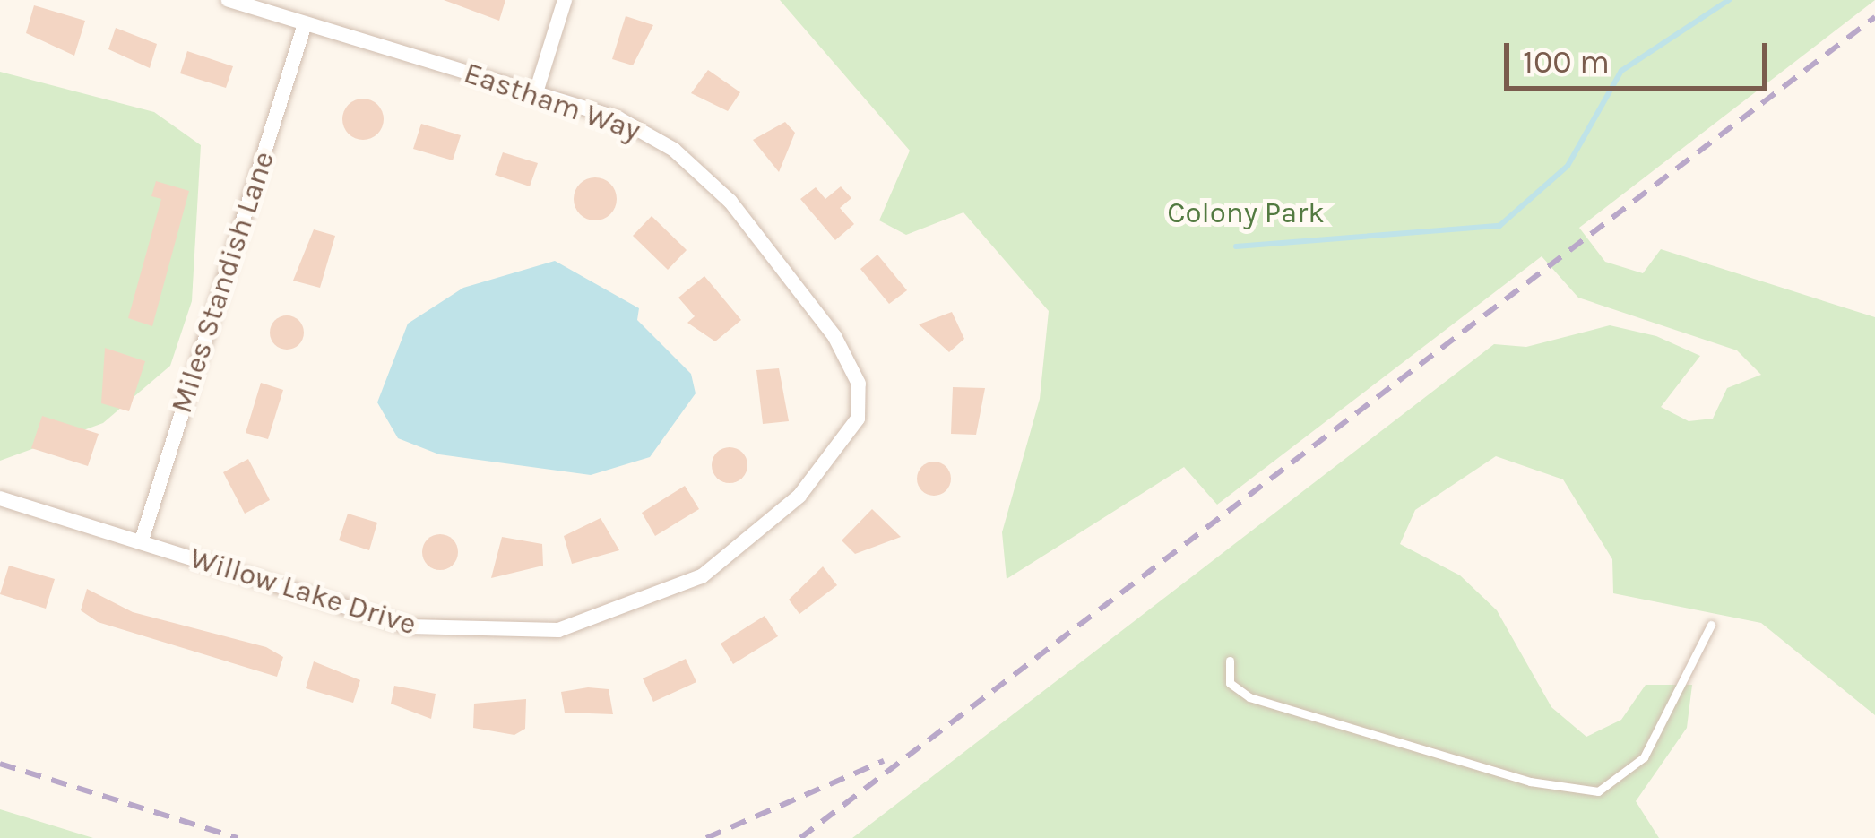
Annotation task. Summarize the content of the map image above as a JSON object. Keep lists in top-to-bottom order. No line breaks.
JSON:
{"streets":{"street":["Eastham Way","Miles Standish Lane","Willow Lake Drive"]},"crossings":[["Eastham Way","Miles Standish Lane"],["Eastham Way","Willow Lake Drive"],["Miles Standish Lane","Willow Lake Drive"]],"parks":["Colony Park"],"scale_bar":"100 m"}
